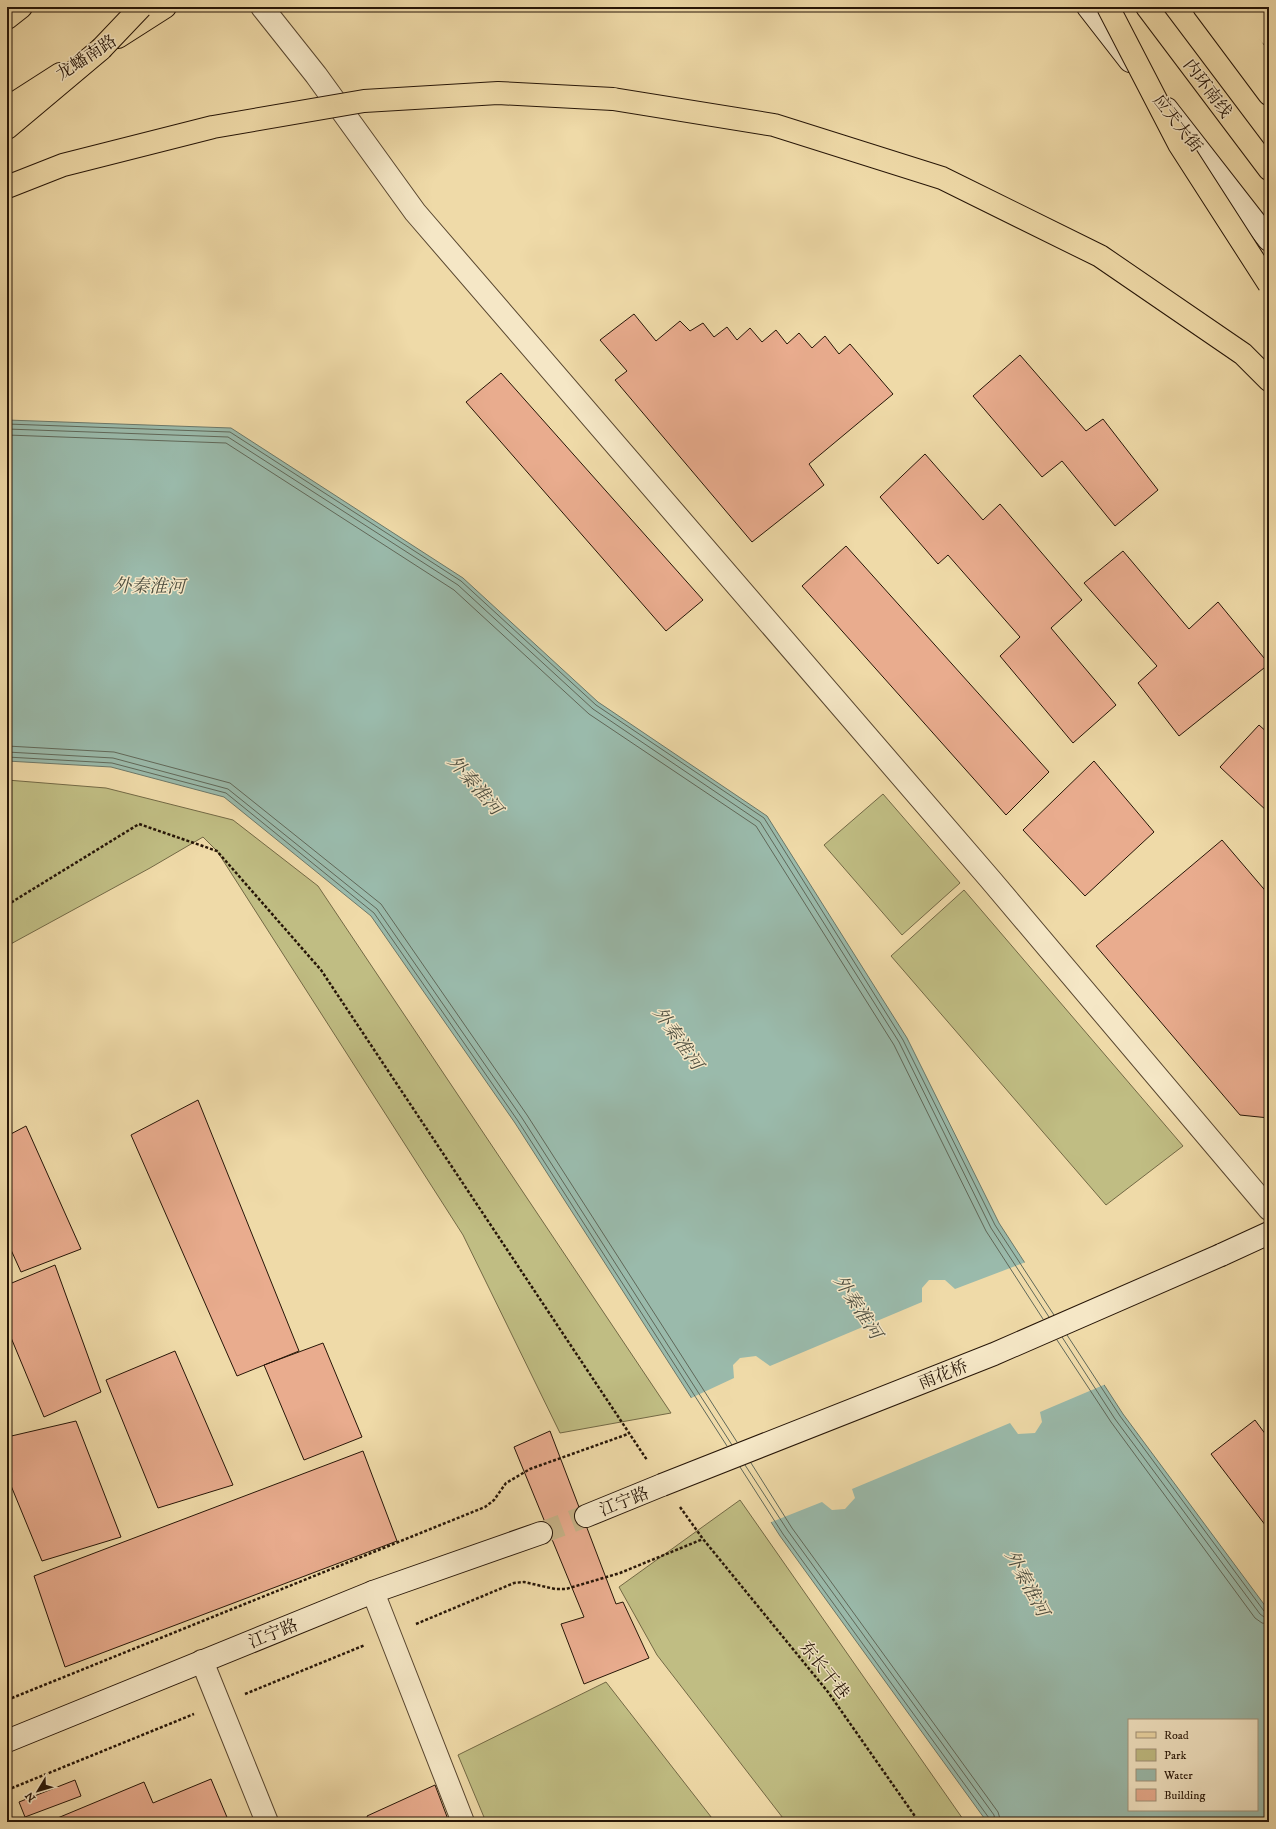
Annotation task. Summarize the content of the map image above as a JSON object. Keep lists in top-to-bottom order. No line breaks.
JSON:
{"streets":{"main road":["龙蟠南路","内环南线"],"street":["应天大街","雨花桥","江宁路"],"path":["东长干巷"]},"crossings":[["雨花桥","江宁路"]],"water":["外秦淮河"],"legend":["Road","Park","Water","Building"],"north":"bottom left"}
